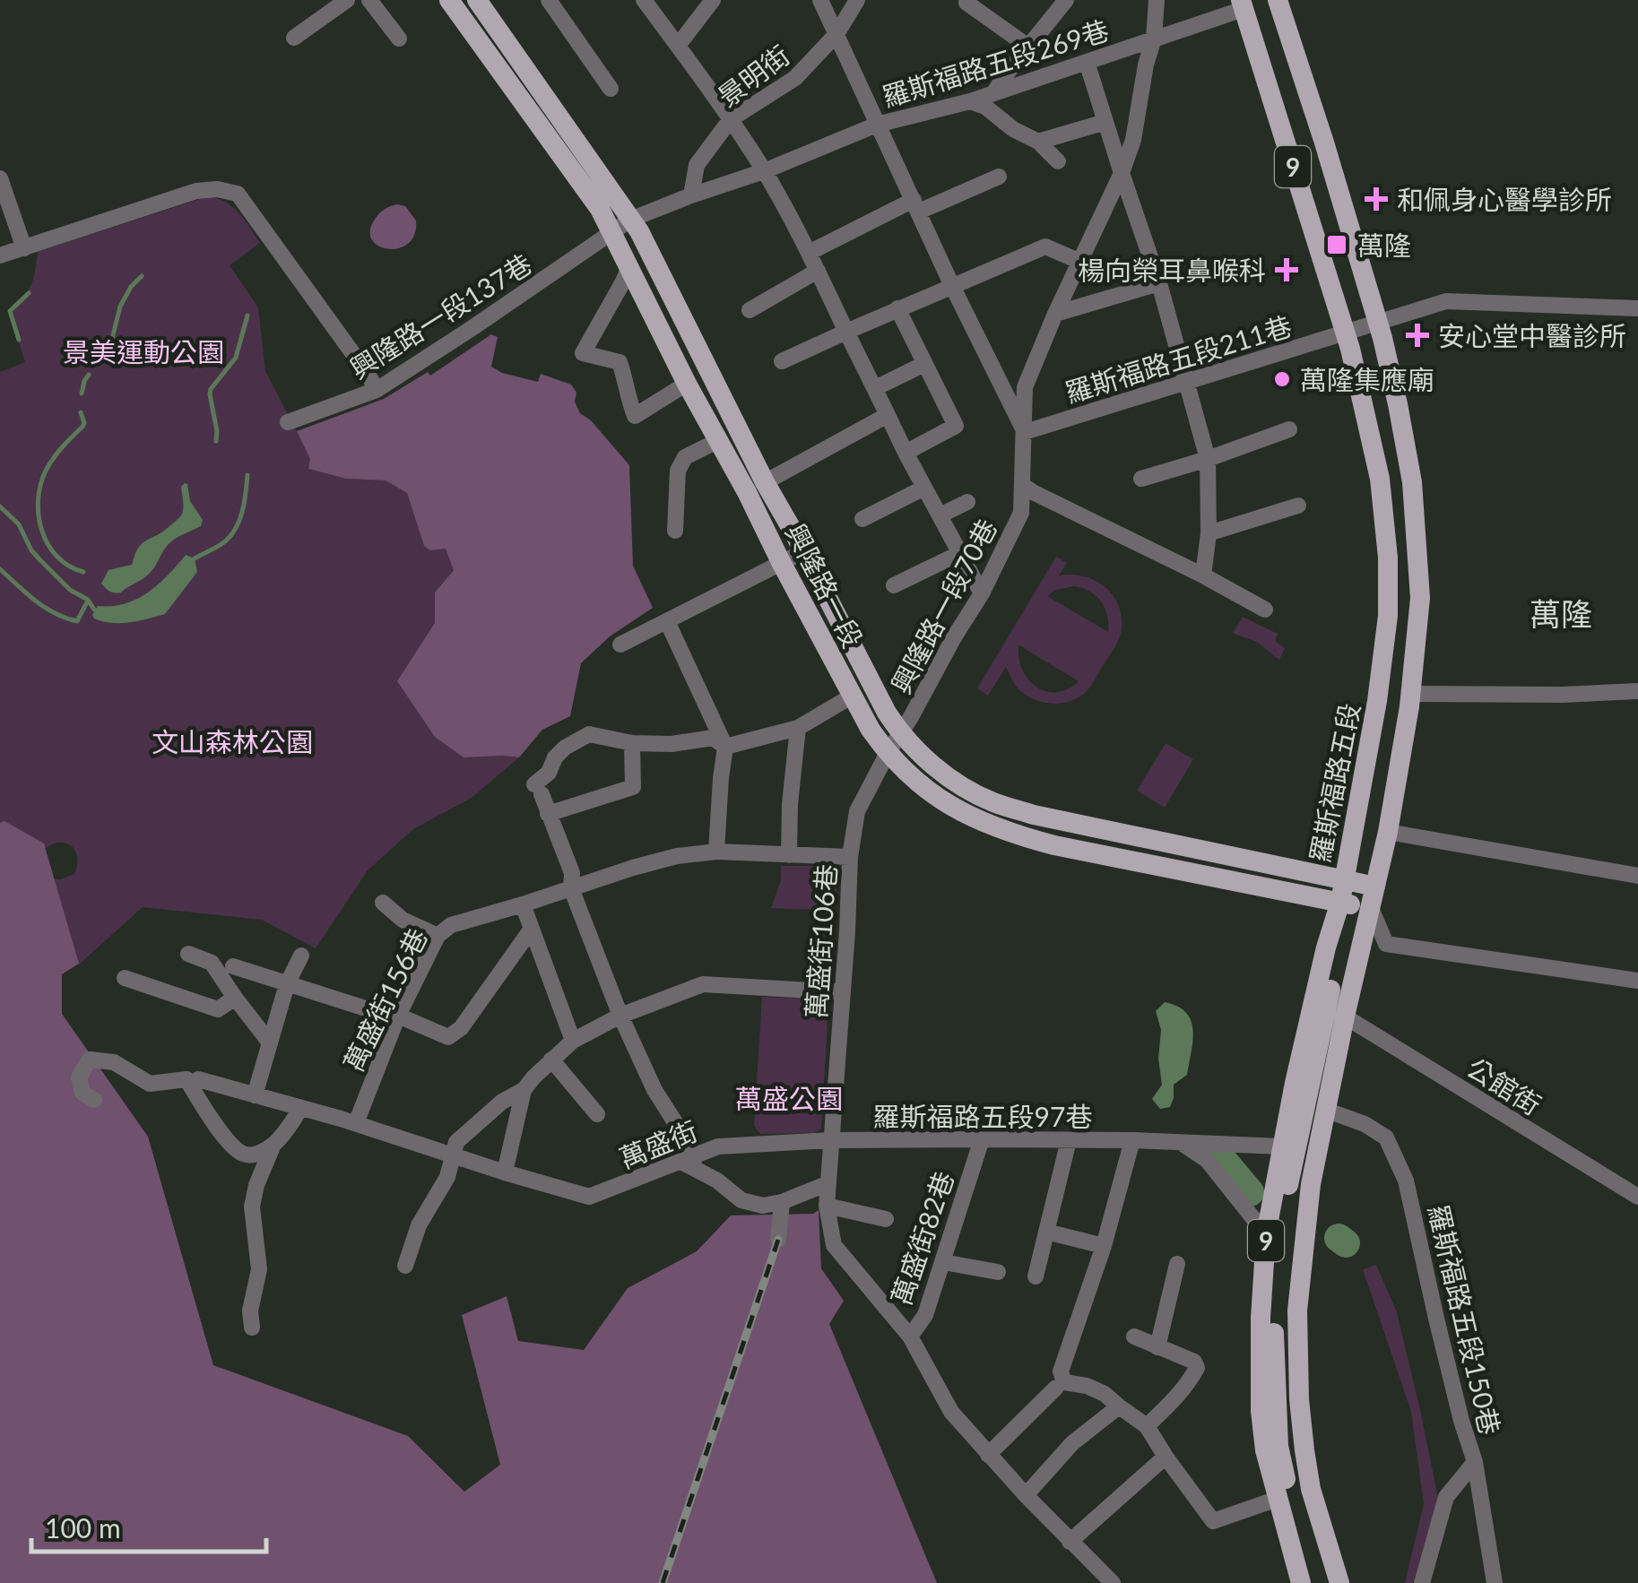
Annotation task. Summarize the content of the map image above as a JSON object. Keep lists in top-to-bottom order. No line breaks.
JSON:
{"streets":{"main road":["9","興隆路一段","羅斯福路五段"],"street":["羅斯福路五段269巷","景明街","興隆路一段137巷","羅斯福路五段211巷","興隆路一段70巷","萬盛街106巷","萬盛街156巷","公館街","羅斯福路五段97巷","萬盛街","萬盛街82巷","羅斯福路五段150巷"]},"crossings":[["羅斯福路五段269巷","興隆路一段70巷"],["羅斯福路五段269巷","羅斯福路五段"],["9","羅斯福路五段211巷"],["9","興隆路一段"],["9","羅斯福路五段"],["9","公館街"],["9","羅斯福路五段150巷"],["興隆路一段137巷","興隆路一段"],["羅斯福路五段211巷","興隆路一段70巷"],["羅斯福路五段211巷","羅斯福路五段"],["興隆路一段","興隆路一段70巷"],["興隆路一段","羅斯福路五段"],["興隆路一段","萬盛街106巷"],["興隆路一段70巷","萬盛街106巷"],["羅斯福路五段","羅斯福路五段97巷"],["萬盛街106巷","萬盛街156巷"],["萬盛街106巷","羅斯福路五段97巷"],["萬盛街106巷","萬盛街"],["萬盛街156巷","萬盛街"],["羅斯福路五段97巷","萬盛街"],["羅斯福路五段97巷","萬盛街82巷"]],"districts":["萬隆"],"parks":["景美運動公園","文山森林公園","萬盛公園"],"places":{"health":["和佩身心醫學診所","楊向榮耳鼻喉科","安心堂中醫診所"],"transit":["萬隆"],"other":["萬隆集應廟"]},"scale_bar":"100 m"}
